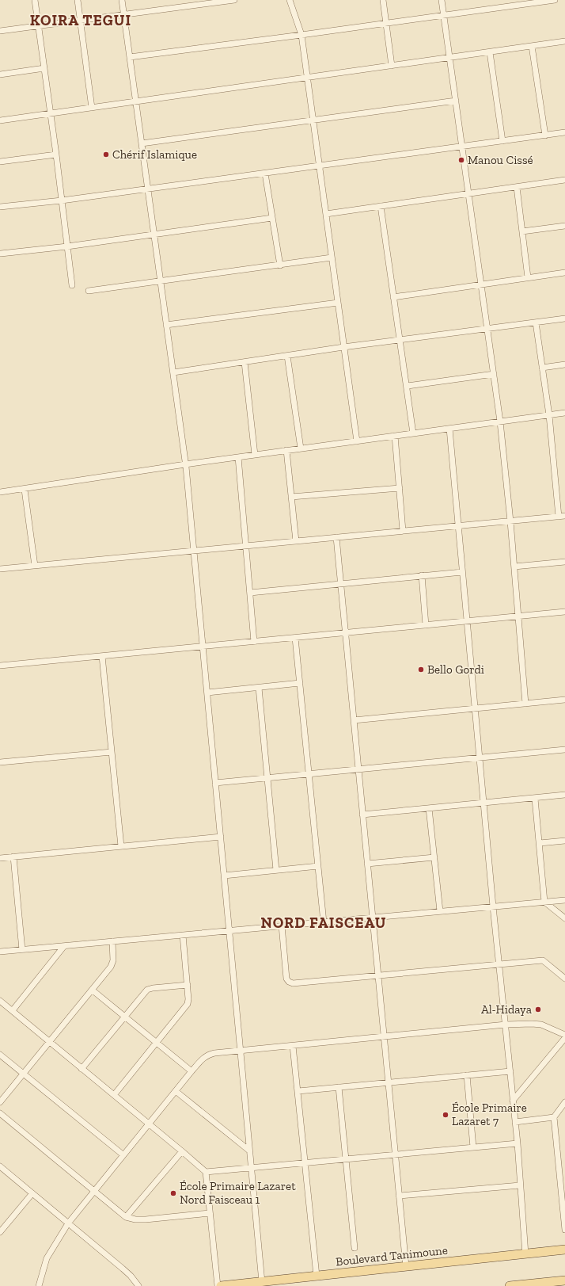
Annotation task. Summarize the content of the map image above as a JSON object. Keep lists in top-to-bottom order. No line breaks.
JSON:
{"streets":{"main road":["Boulevard Tanimoune"]},"districts":["KOIRA TEGUI","NORD FAISCEAU"],"places":["Chérif Islamique","Manou Cissé","Bello Gordi","Al-Hidaya","École Primaire Lazaret 7","École Primaire Lazaret Nord Faisceau 1"]}
